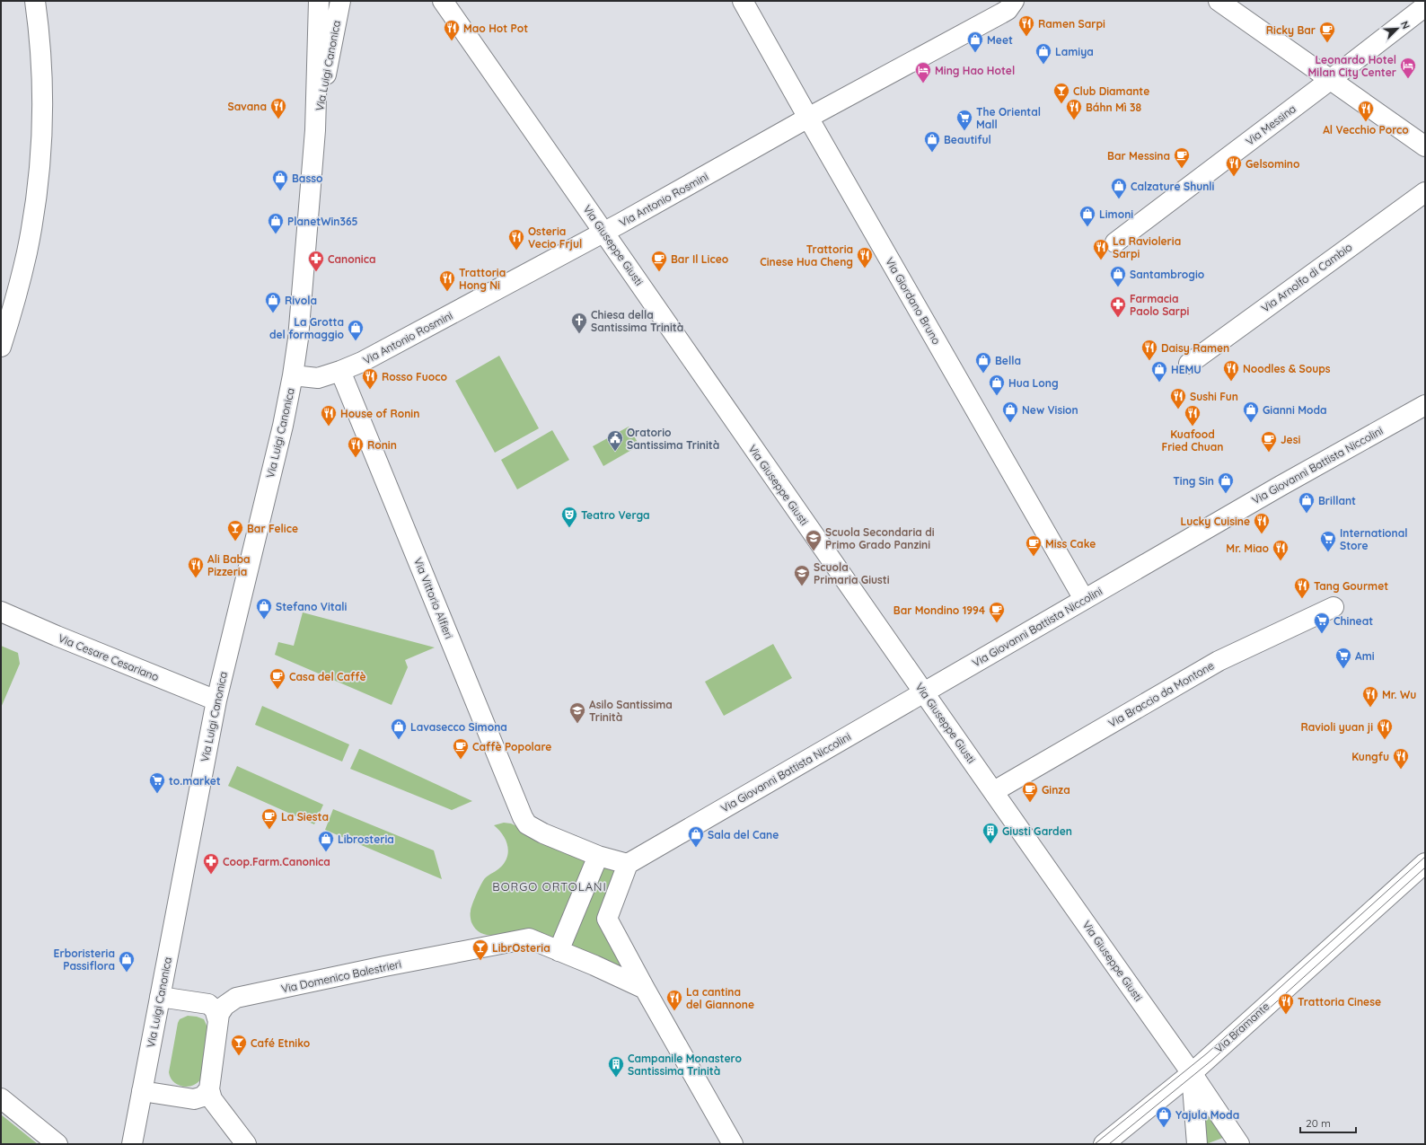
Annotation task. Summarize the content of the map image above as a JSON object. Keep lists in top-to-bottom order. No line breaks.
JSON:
{"streets":{"street":["Via Luigi Canonica","Via Messina","Via Antonio Rosmini","Via Giuseppe Giusti","Via Arnolfo di Cambio","Via Giordano Bruno","Via Giovanni Battista Niccolini","Via Vittorio Alfieri","Via Cesare Cesariano","Via Braccio da Montone","Via Domenico Balestrieri","Via Bramante"]},"crossings":[["Via Luigi Canonica","Via Antonio Rosmini"],["Via Luigi Canonica","Via Cesare Cesariano"],["Via Antonio Rosmini","Via Giuseppe Giusti"],["Via Antonio Rosmini","Via Giordano Bruno"],["Via Antonio Rosmini","Via Vittorio Alfieri"],["Via Giuseppe Giusti","Via Giovanni Battista Niccolini"],["Via Giuseppe Giusti","Via Braccio da Montone"],["Via Giuseppe Giusti","Via Bramante"],["Via Giordano Bruno","Via Giovanni Battista Niccolini"]],"districts":["BORGO ORTOLANI"],"places":{"restaurant":["Ramen Sarpi","Mao Hot Pot","Savana","Báhn Mì 38","Al Vecchio Porco","Gelsomino","Osteria Vecio Frjul","La Ravioleria Sarpi","Trattoria Cinese Hua Cheng","Trattoria Hong Ni","Daisy Ramen","Noodles & Soups","Rosso Fuoco","Sushi Fun","House of Ronin","Kuafood Fried Chuan","Ronin","Lucky Cuisine","Mr. Miao","Ali Baba Pizzeria","Tang Gourmet","Mr. Wu","Ravioli yuan ji","Kungfu","La cantina del Giannone","Trattoria Cinese"],"cafe":["Ricky Bar","Bar Messina","Bar Il Liceo","Jesi","Miss Cake","Bar Mondino 1994","Casa del Caffè","Caffè Popolare","Ginza","La Siesta"],"shop":["Meet","Lamiya","Beautiful","Basso","Calzature Shunli","Limoni","PlanetWin365","Santambrogio","Rivola","La Grotta del formaggio","Bella","HEMU","Hua Long","New Vision","Gianni Moda","Ting Sin","Brillant","Stefano Vitali","Lavasecco Simona","Sala del Cane","Librosteria","Erboristeria Passiflora","Yajula Moda"],"hotel":["Leonardo Hotel Milan City Center","Ming Hao Hotel"],"bar":["Club Diamante","Bar Felice","LibrOsteria","Café Etniko"],"supermarket":["The Oriental Mall","International Store","Chineat","Ami","to.market"],"pharmacy":["Canonica","Farmacia Paolo Sarpi","Coop.Farm.Canonica"],"church":["Chiesa della Santissima Trinità"],"public building":["Oratorio Santissima Trinità"],"theatre":["Teatro Verga"],"school or university":["Scuola Secondaria di Primo Grado Panzini","Scuola Primaria Giusti","Asilo Santissima Trinità"],"building":["Giusti Garden","Campanile Monastero Santissima Trinità"]},"scale_bar":"20 m","north":"top right"}
